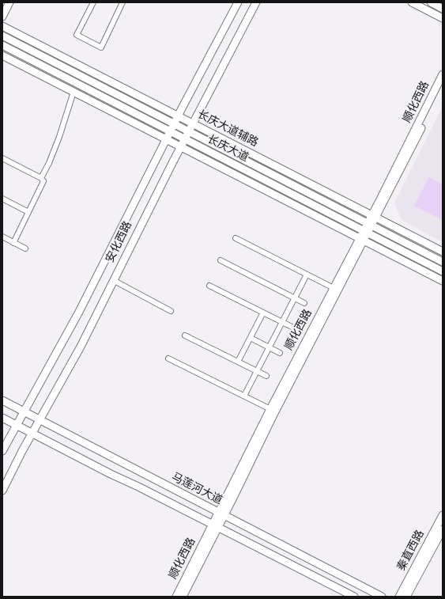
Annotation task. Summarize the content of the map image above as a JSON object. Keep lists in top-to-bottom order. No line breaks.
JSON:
{"streets":{"main road":["顺化西路","长庆大道辅路","长庆大道","安化西路","马莲河大道","秦直西路"]},"crossings":[["顺化西路","长庆大道辅路"],["顺化西路","长庆大道"],["顺化西路","马莲河大道"],["长庆大道辅路","安化西路"],["长庆大道","安化西路"],["安化西路","马莲河大道"]]}
